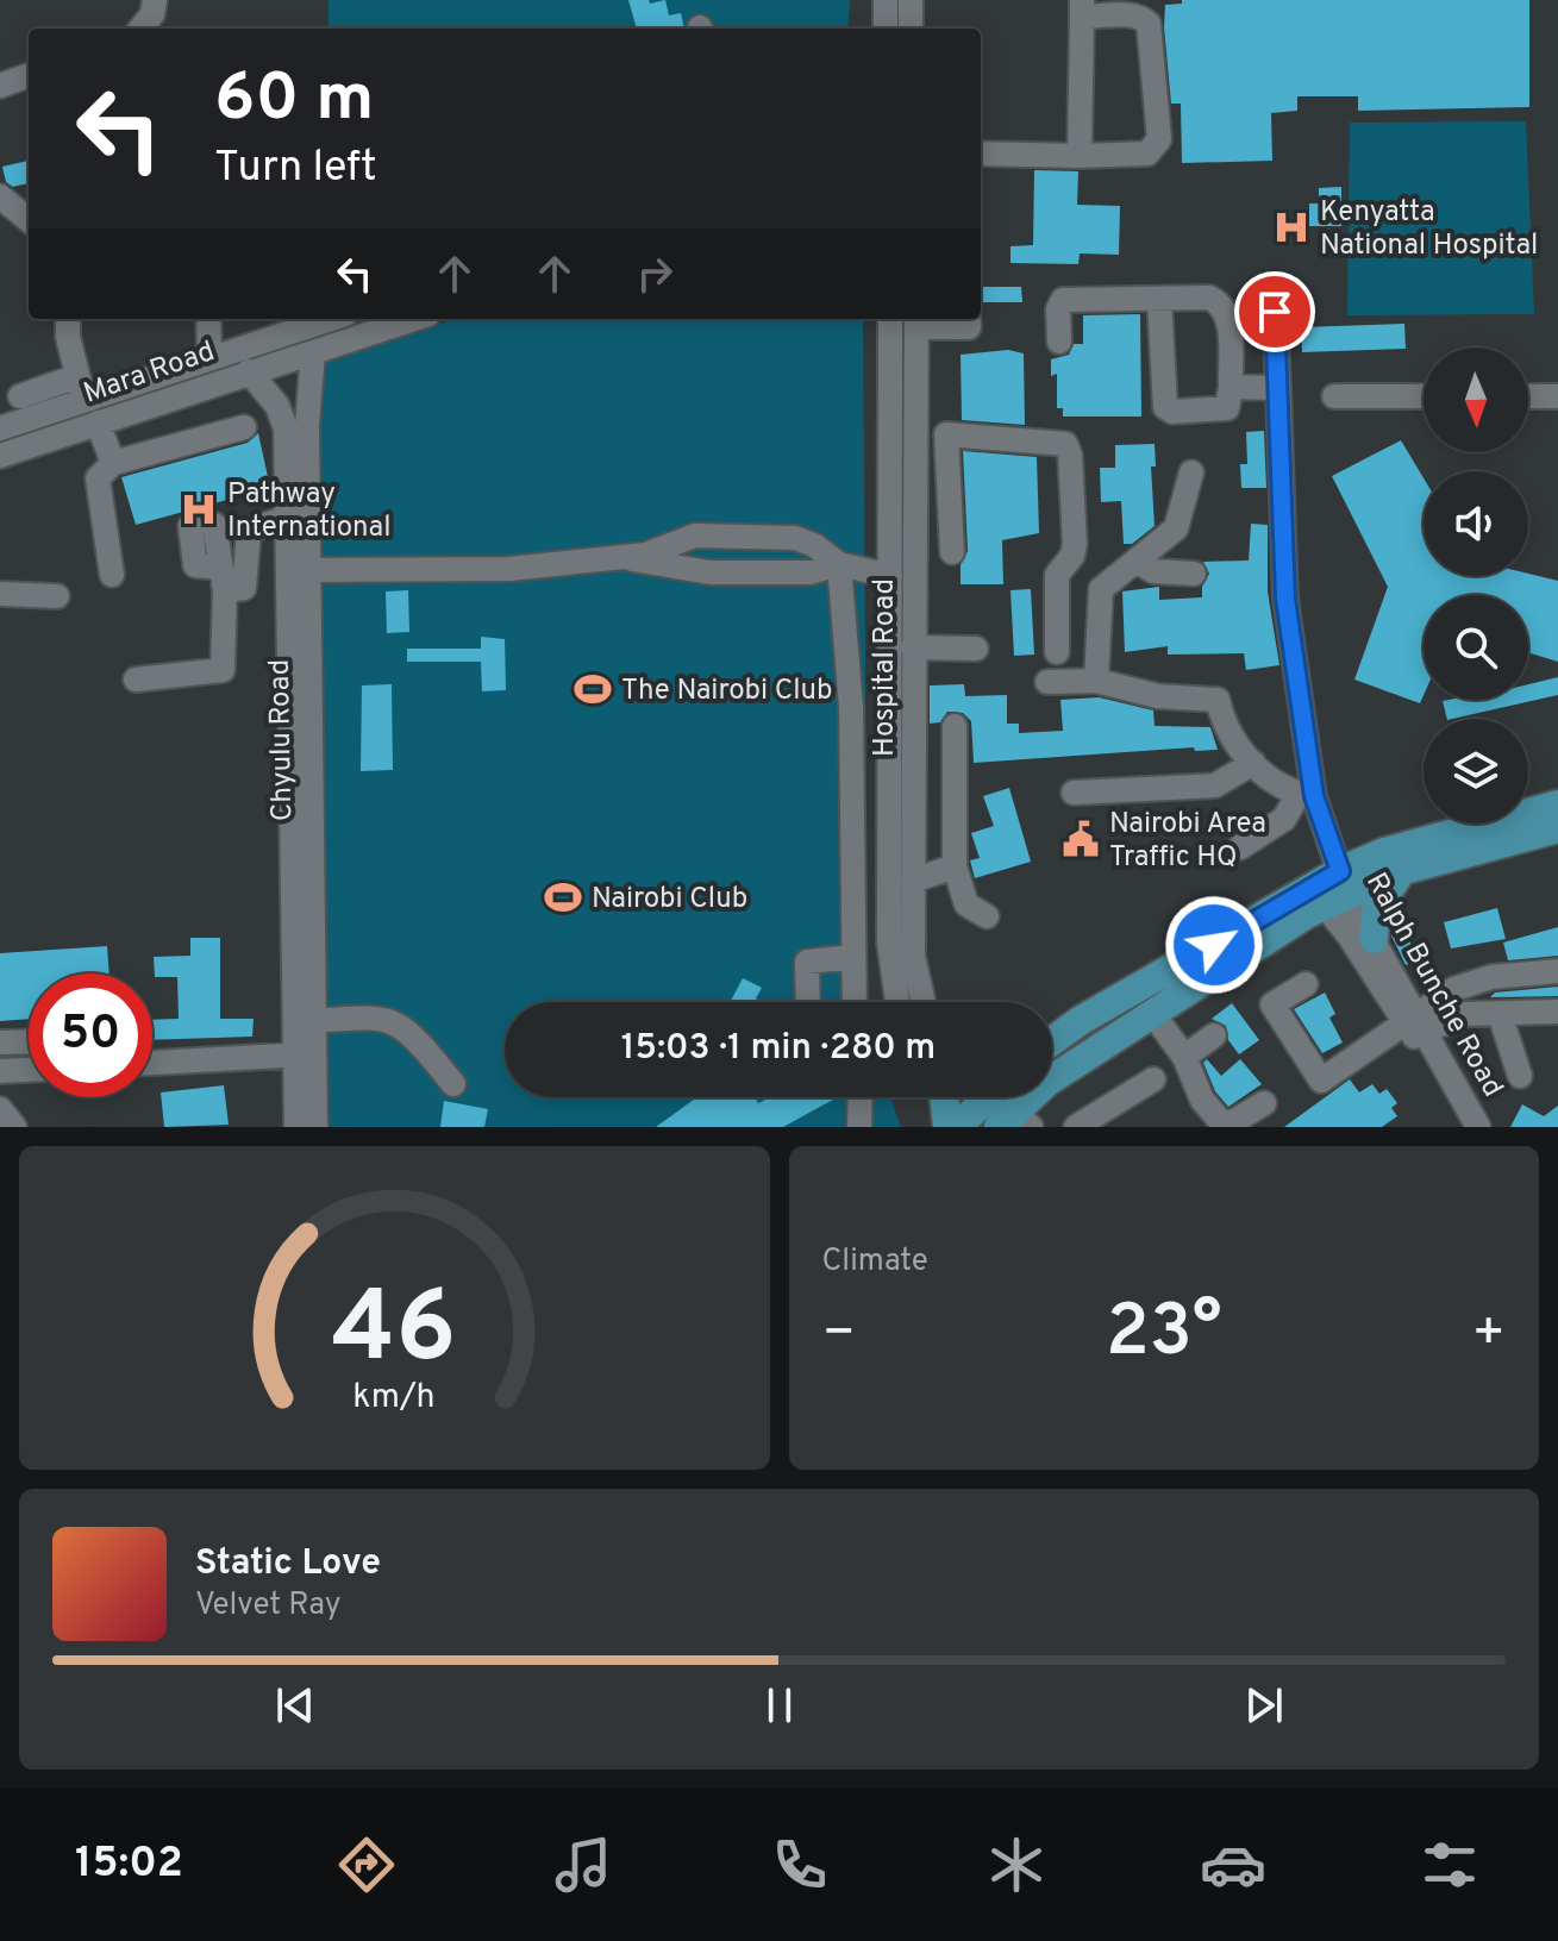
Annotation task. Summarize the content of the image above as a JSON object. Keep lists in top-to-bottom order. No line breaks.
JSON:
{"streets":{"street":["Mara Road","Hospital Road","Chyulu Road","Ralph Bunche Road"]},"crossings":[["Mara Road","Chyulu Road"]],"places":{"hospital":["Kenyatta National Hospital","Pathway International"],"sports":["The Nairobi Club","Nairobi Club"],"public building":["Nairobi Area Traffic HQ"]},"north":"bottom","page":{"turn":["60 m","Turn left"],"limit":"50","trip":"15:03 · 1 min · 280 m","tile":"Climate","heat":["−","23°","+"],"song":["Static Love","Velvet Ray"],"tabs":"15:02","gauge":["46","km/h"]}}
